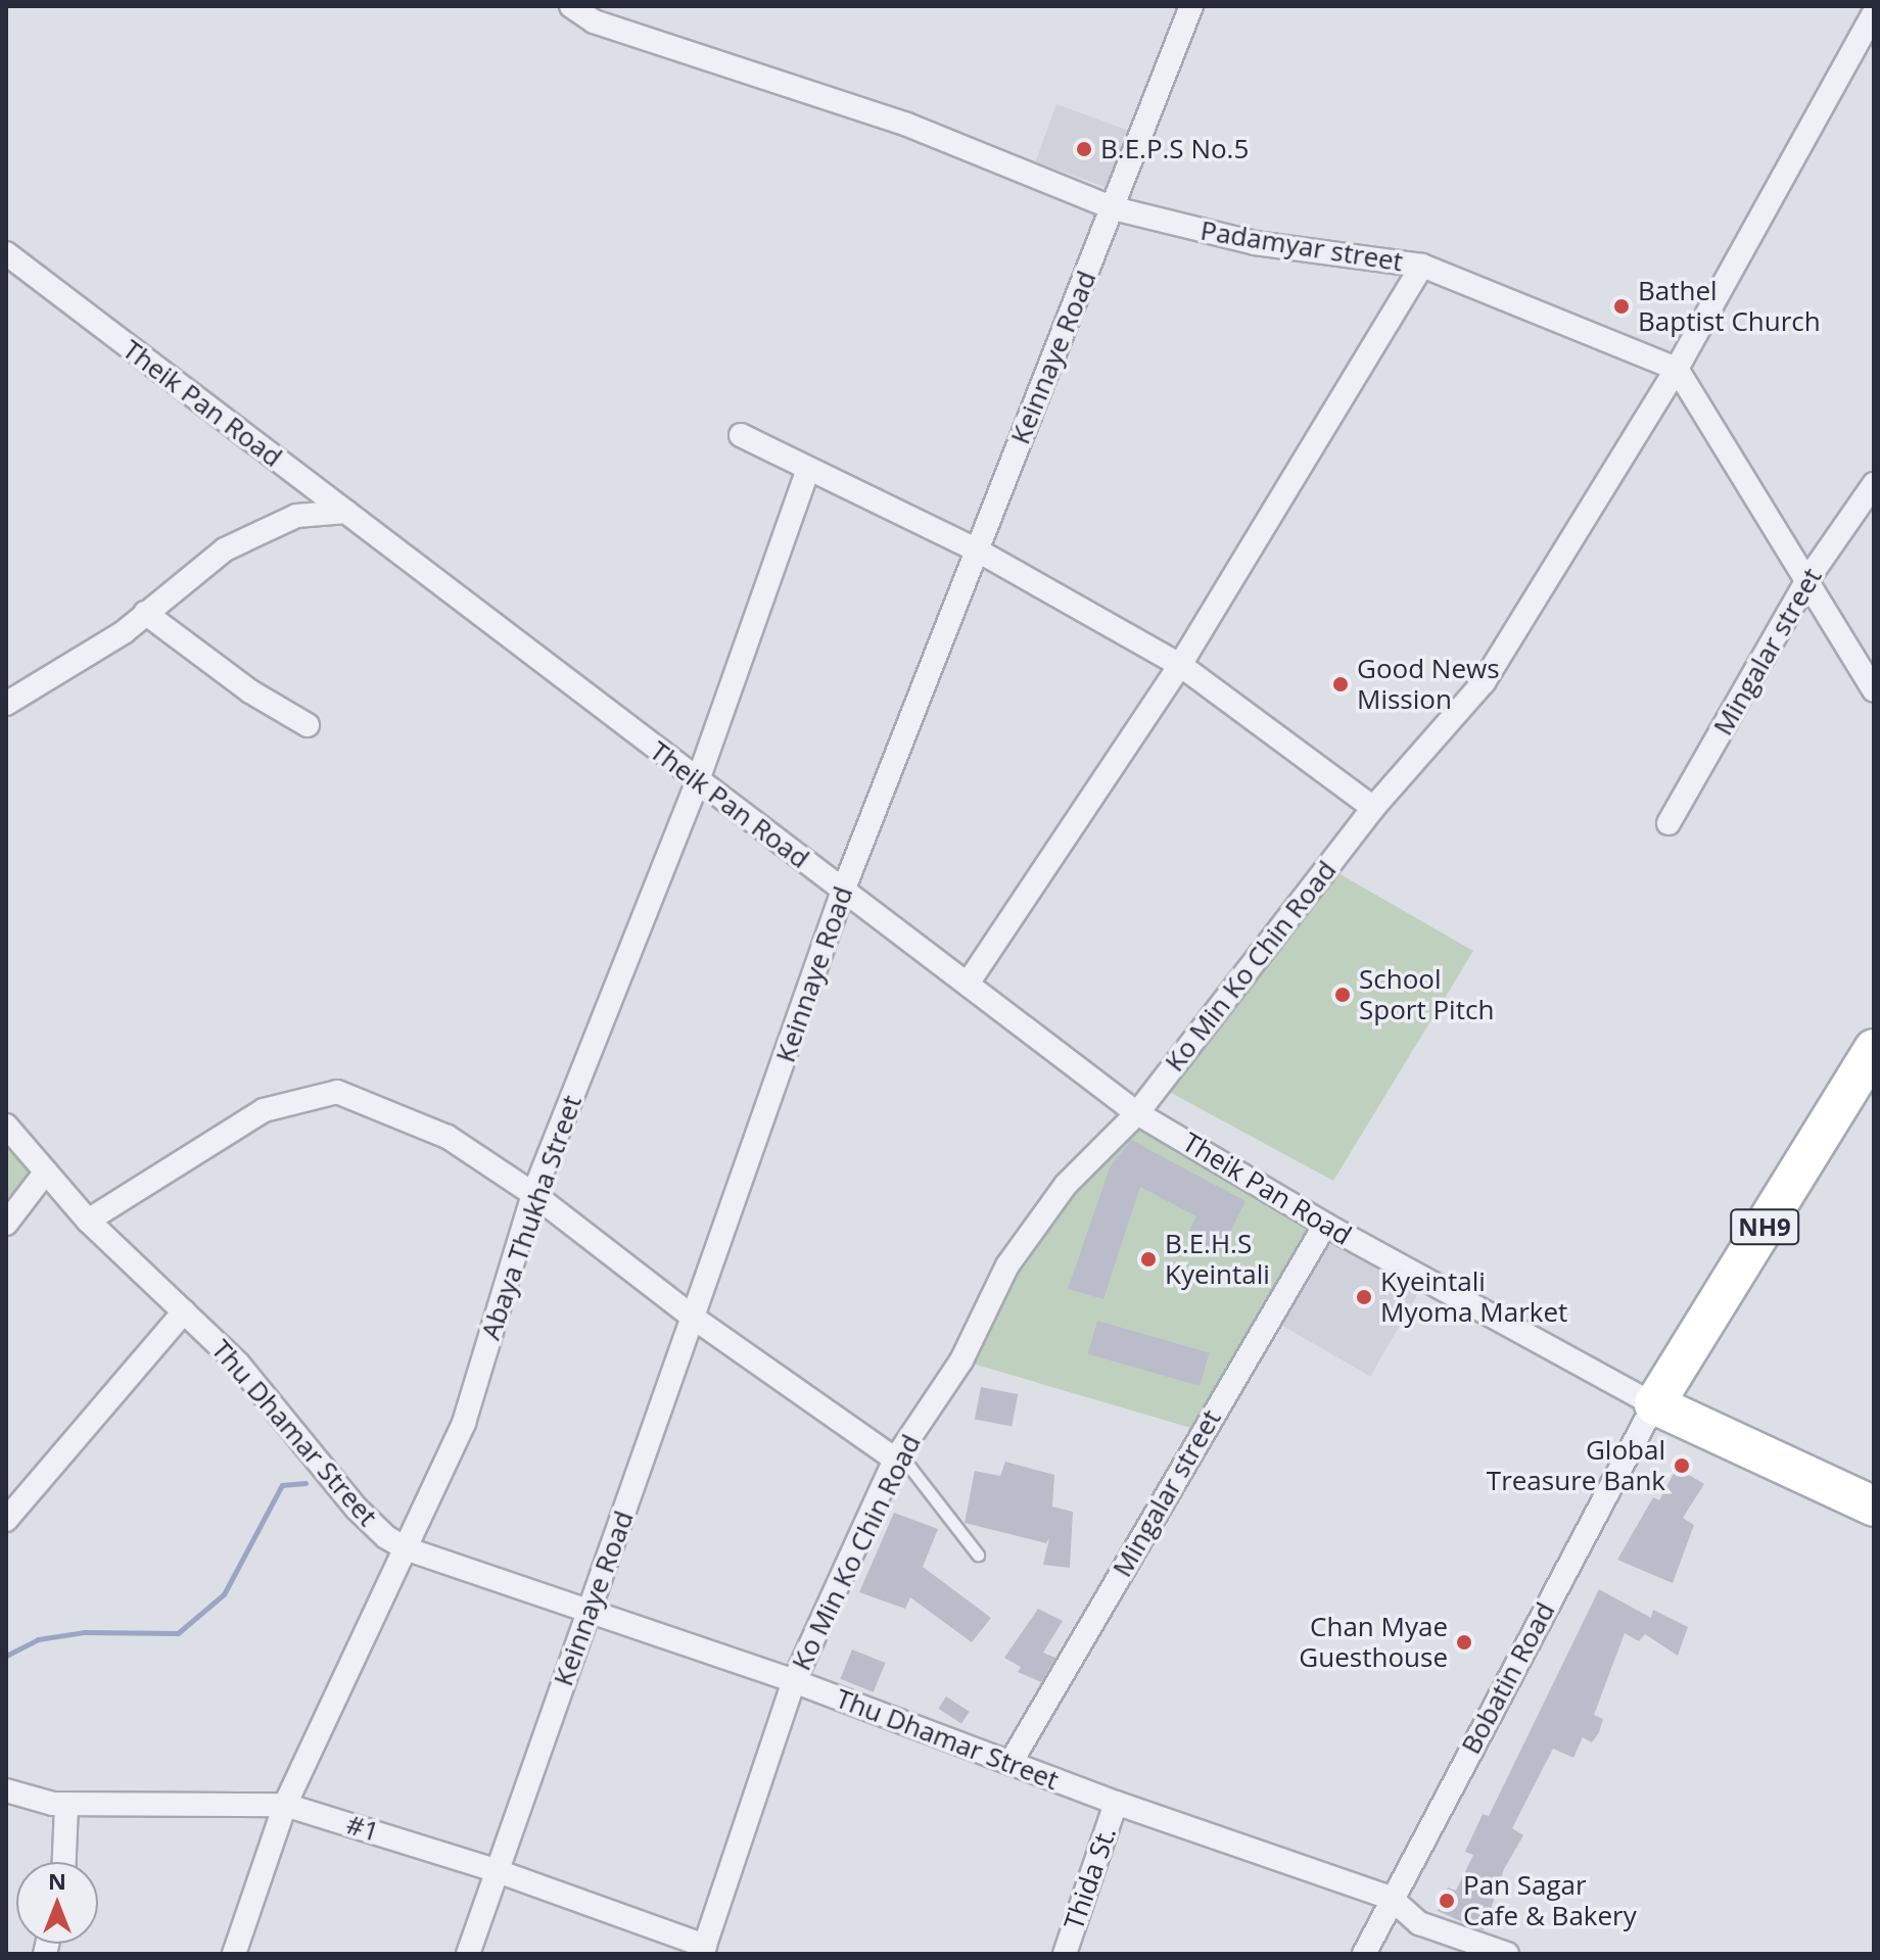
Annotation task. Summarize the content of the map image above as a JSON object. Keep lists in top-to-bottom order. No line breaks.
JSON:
{"streets":{"highway":["NH9"],"street":["Padamyar street","Keinnaye Road","Theik Pan Road","Mingalar street","Ko Min Ko Chin Road","Abaya Thukha Street","Thu Dhamar Street","Bobatin Road","#1","Thida St."]},"crossings":[["Padamyar street","Keinnaye Road"],["Padamyar street","Ko Min Ko Chin Road"],["Keinnaye Road","Theik Pan Road"],["Keinnaye Road","Thu Dhamar Street"],["Keinnaye Road","#1"],["Theik Pan Road","Mingalar street"],["Theik Pan Road","Ko Min Ko Chin Road"],["Theik Pan Road","Abaya Thukha Street"],["Theik Pan Road","NH9"],["Theik Pan Road","Bobatin Road"],["Mingalar street","Thu Dhamar Street"],["Ko Min Ko Chin Road","Thu Dhamar Street"],["Ko Min Ko Chin Road","#1"],["Abaya Thukha Street","Thu Dhamar Street"],["Abaya Thukha Street","#1"],["NH9","Bobatin Road"],["Thu Dhamar Street","Bobatin Road"],["Thu Dhamar Street","Thida St."]],"places":["B.E.P.S No.5","Bathel Baptist Church","Good News Mission","School Sport Pitch","B.E.H.S Kyeintali","Kyeintali Myoma Market","Global Treasure Bank","Chan Myae Guesthouse","Pan Sagar Cafe & Bakery"],"north":"top"}
